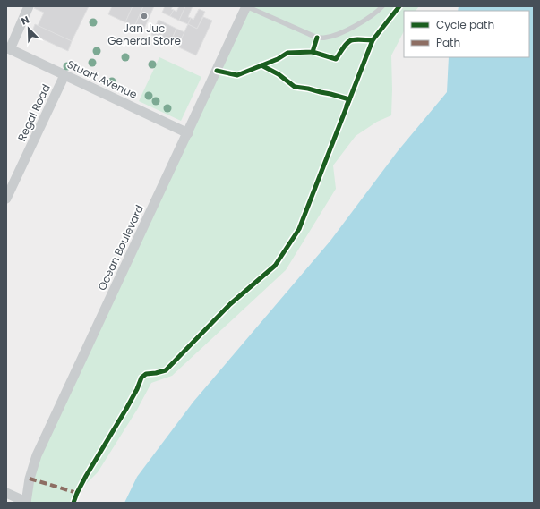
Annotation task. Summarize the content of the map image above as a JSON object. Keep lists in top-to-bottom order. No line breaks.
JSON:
{"streets":{"street":["Stuart Avenue","Regal Road","Ocean Boulevard"]},"crossings":[["Stuart Avenue","Regal Road"],["Stuart Avenue","Ocean Boulevard"]],"places":["Jan Juc General Store"],"legend":["Cycle path","Path"],"north":"top left"}
